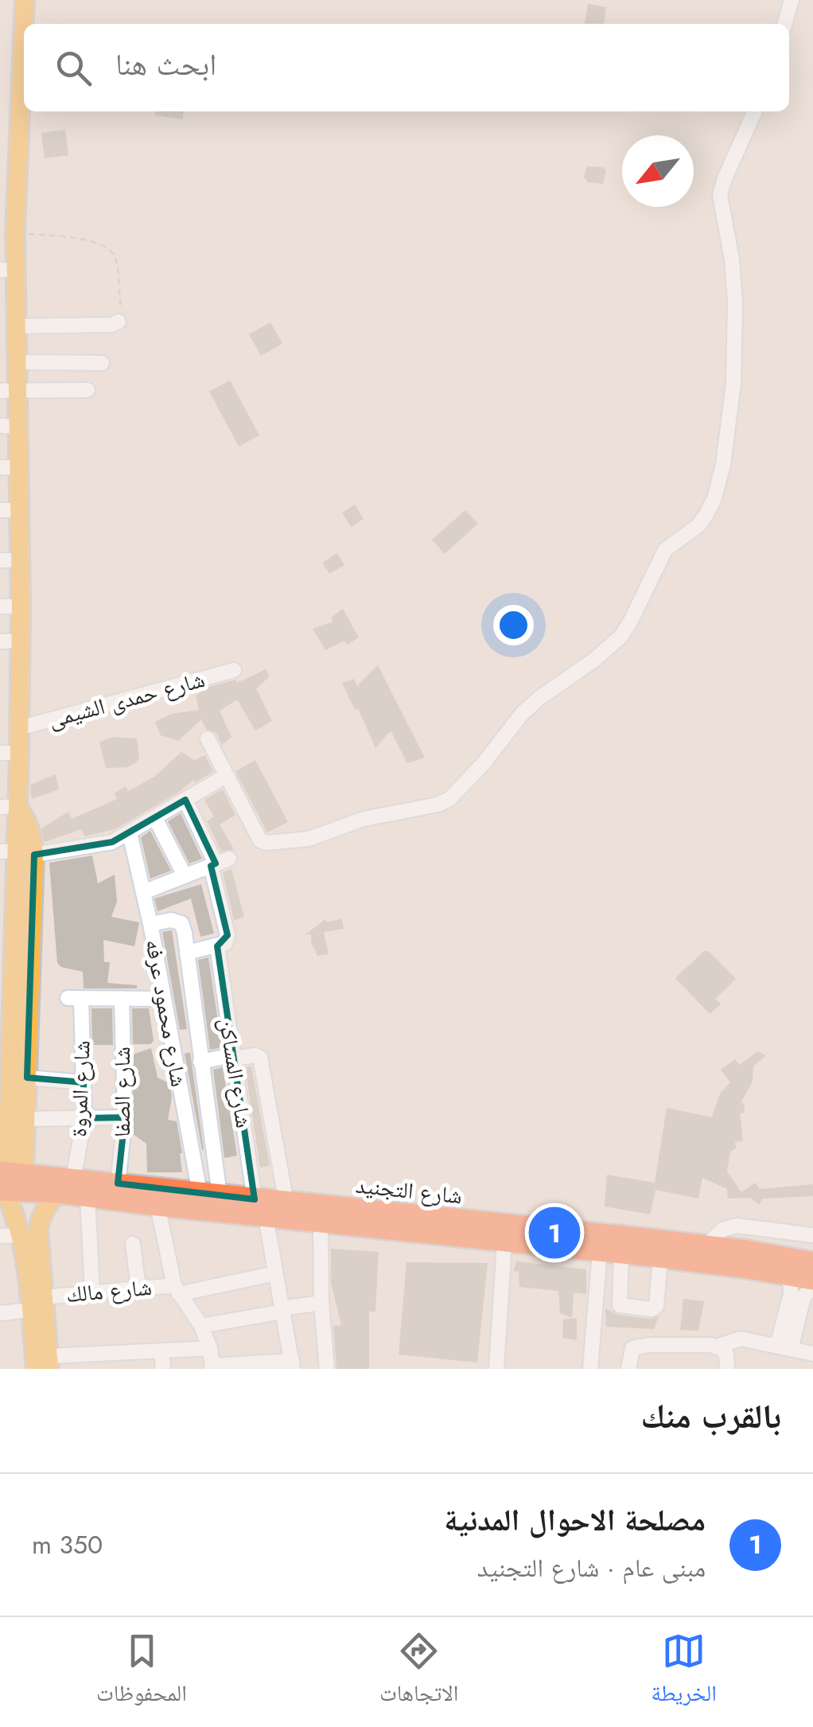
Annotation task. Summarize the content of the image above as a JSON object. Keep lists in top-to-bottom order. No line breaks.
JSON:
{"streets":{"highway":["شارع التجنيد"],"street":["شارع حمدى الشيمى","شارع محمود عرفه","شارع المساكن","شارع المروة","شارع الصفا","شارع مالك"]},"crossings":[["شارع محمود عرفه","شارع التجنيد"],["شارع المساكن","شارع التجنيد"],["شارع المروة","شارع الصفا"],["شارع المروة","شارع التجنيد"],["شارع الصفا","شارع التجنيد"]],"north":"bottom left","page":{"search":"ابحث هنا","pins":"1","heading":"بالقرب منك","list":[{"mark":"1","name":"مصلحة الاحوال المدنية","note":"مبنى عام · شارع التجنيد","value":"350 m"}],"nav":["الخريطة","الاتجاهات","المحفوظات"]}}
